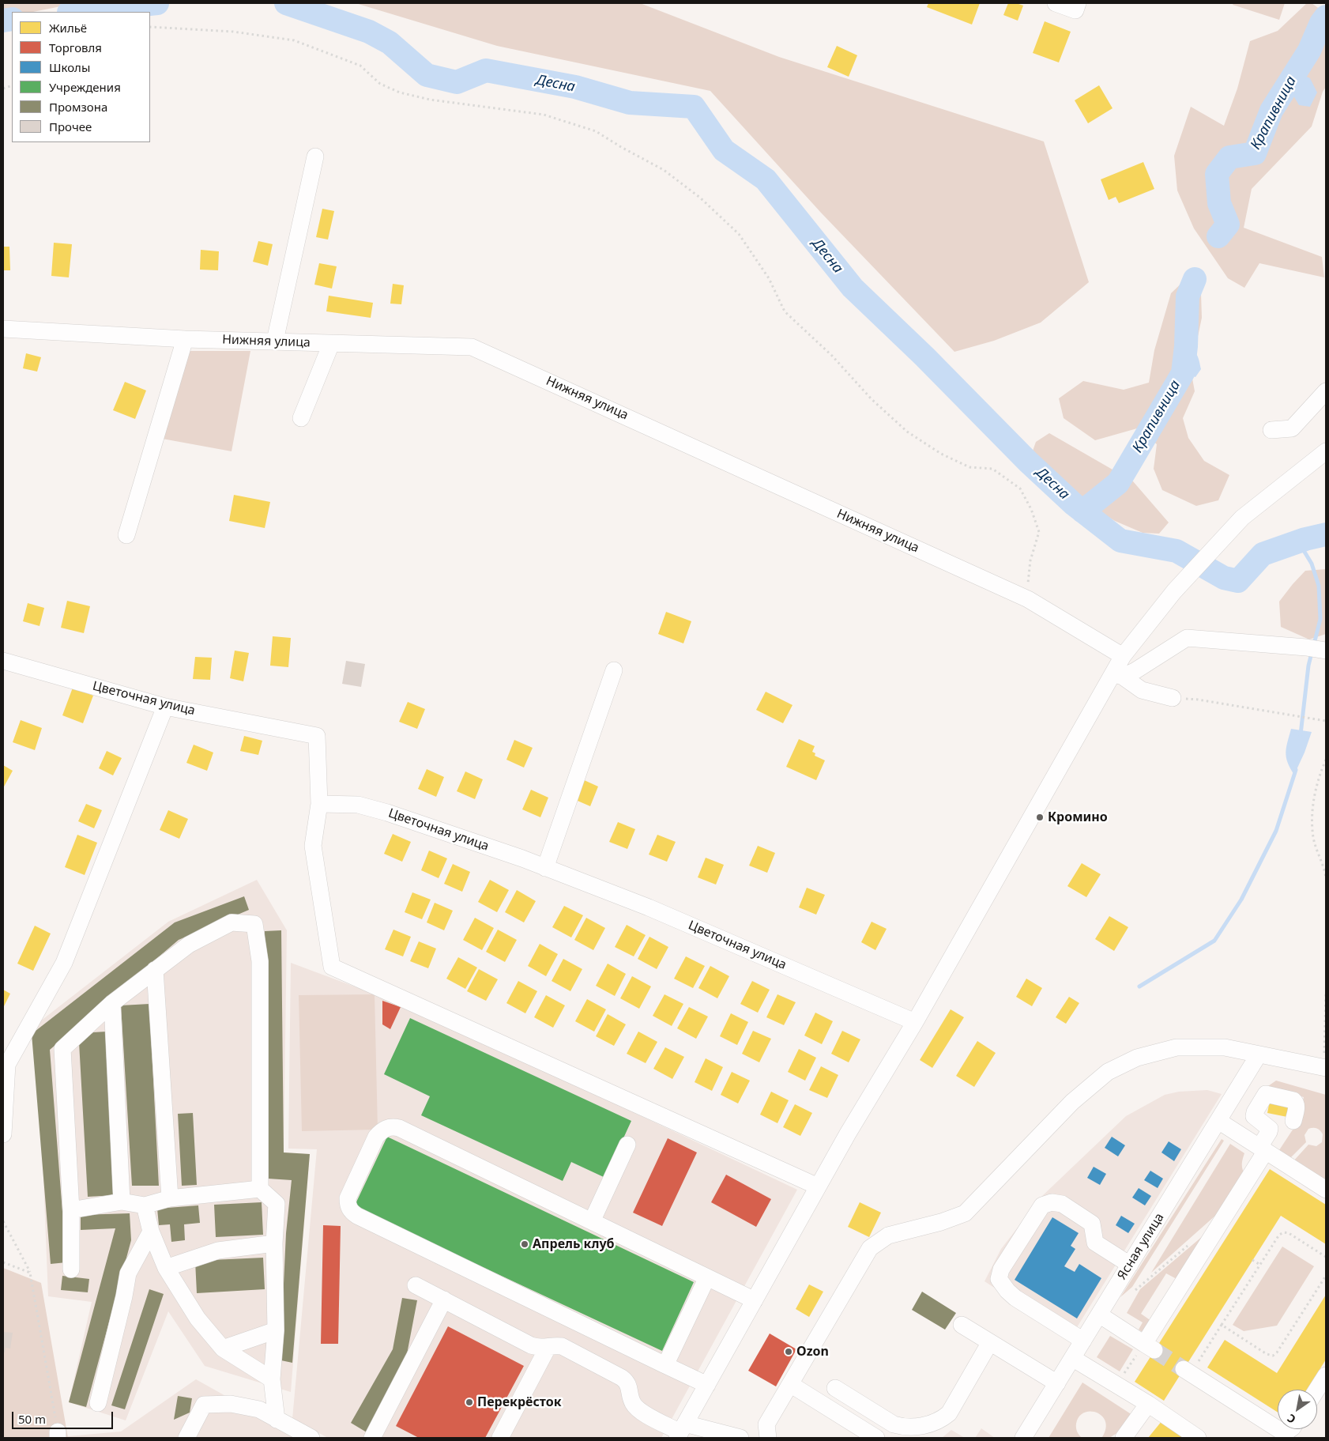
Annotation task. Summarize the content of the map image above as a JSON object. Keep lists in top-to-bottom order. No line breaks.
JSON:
{"streets":{"street":["Нижняя улица","Цветочная улица","Ясная улица"]},"water":["Десна","Крапивница"],"places":["Кромино","Апрель клуб","Ozon","Перекрёсток"],"legend":["Жильё","Торговля","Школы","Учреждения","Промзона","Прочее"],"scale_bar":"50 m","north":"bottom left"}
